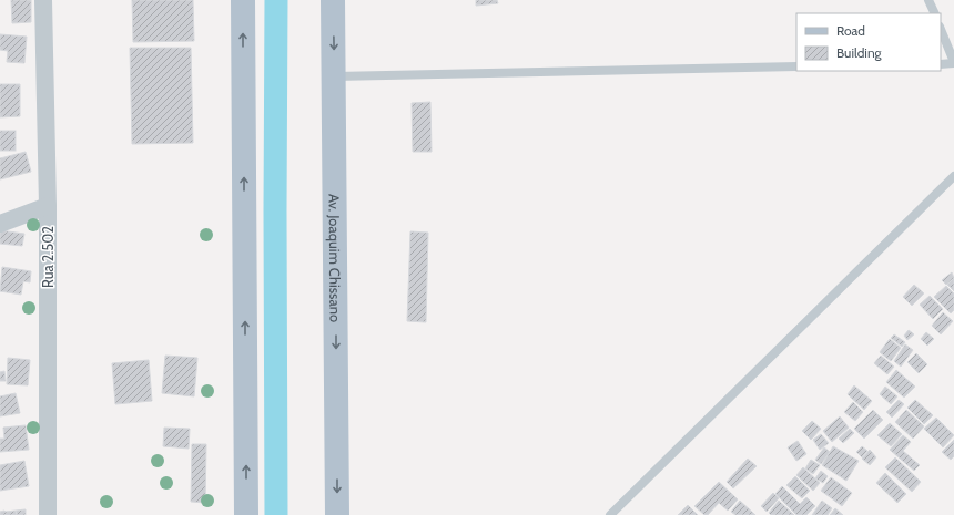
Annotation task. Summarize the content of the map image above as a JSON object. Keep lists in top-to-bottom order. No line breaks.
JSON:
{"streets":{"main road":["Av. Joaquim Chissano"],"street":["Rua 2.502"]},"legend":["Road","Building"]}
